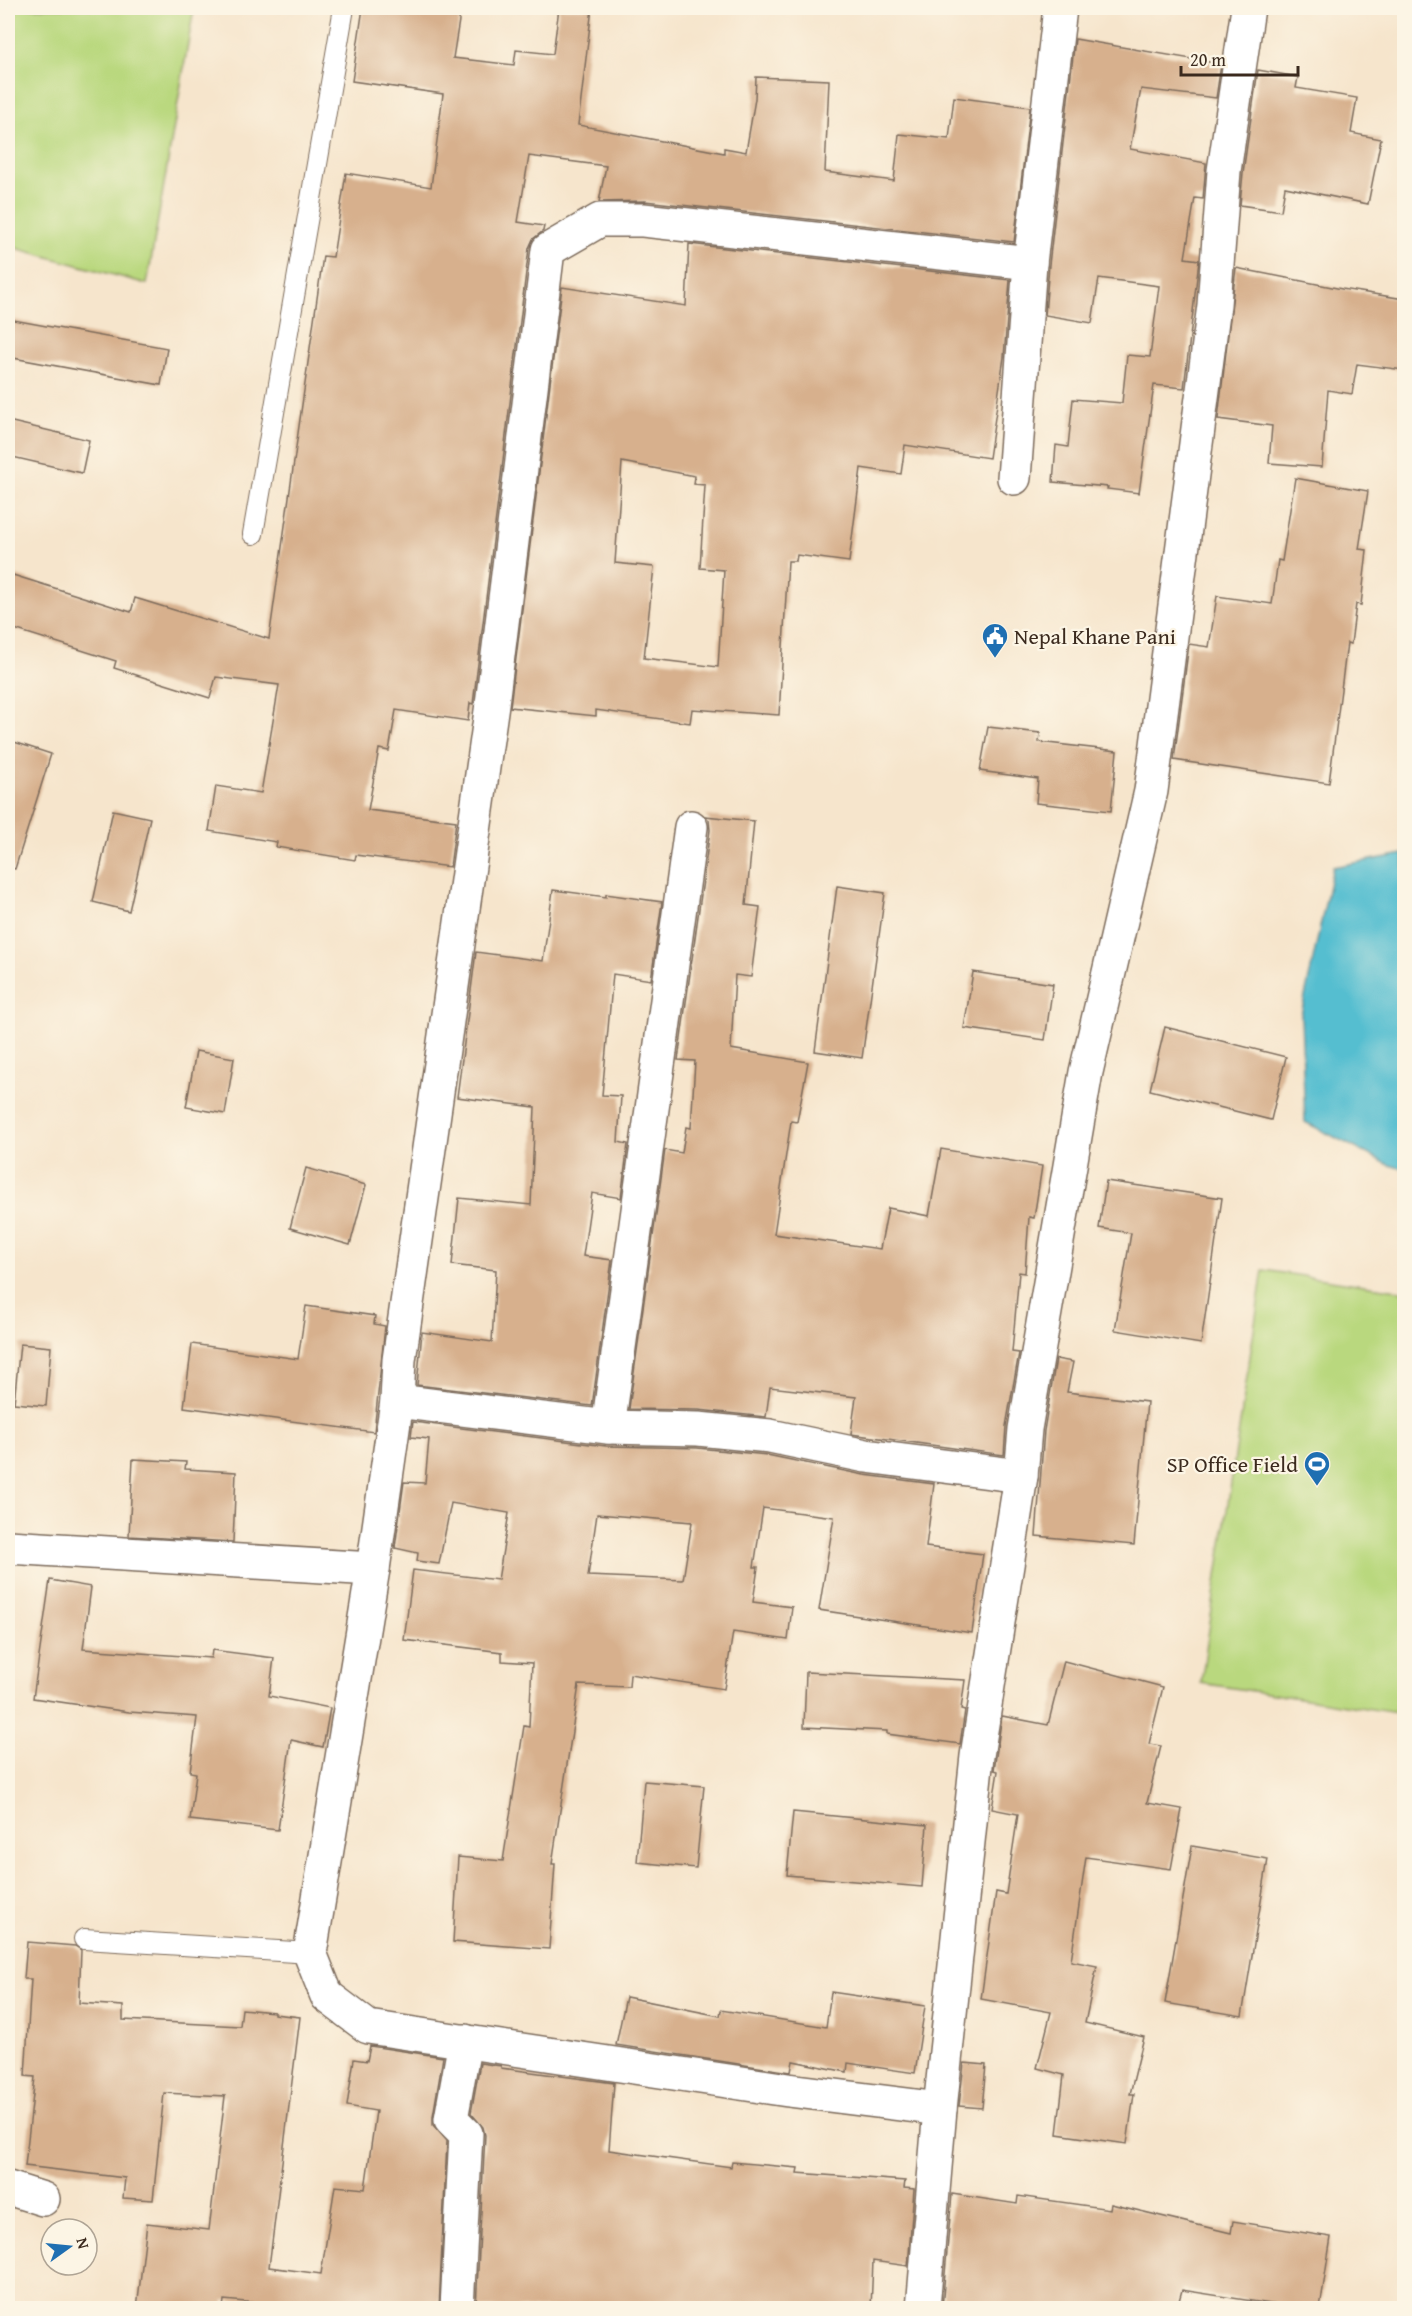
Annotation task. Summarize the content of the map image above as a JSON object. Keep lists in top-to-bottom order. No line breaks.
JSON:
{"places":{"public building":["Nepal Khane Pani"],"sports":["SP Office Field"]},"scale_bar":"20 m","north":"right"}
